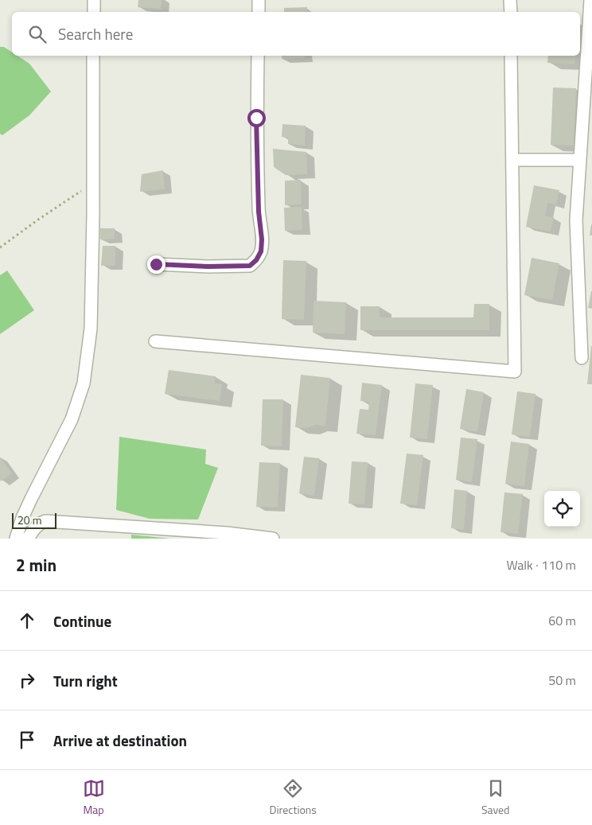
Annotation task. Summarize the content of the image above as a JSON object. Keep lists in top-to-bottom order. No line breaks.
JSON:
{"scale_bar":"20 m","page":{"search":"Search here","scale":"20 m","heading":["2 min","Walk · 110 m"],"list":[["Continue","60 m"],["Turn right","50 m"],"Arrive at destination"],"nav":["Map","Directions","Saved"]}}
